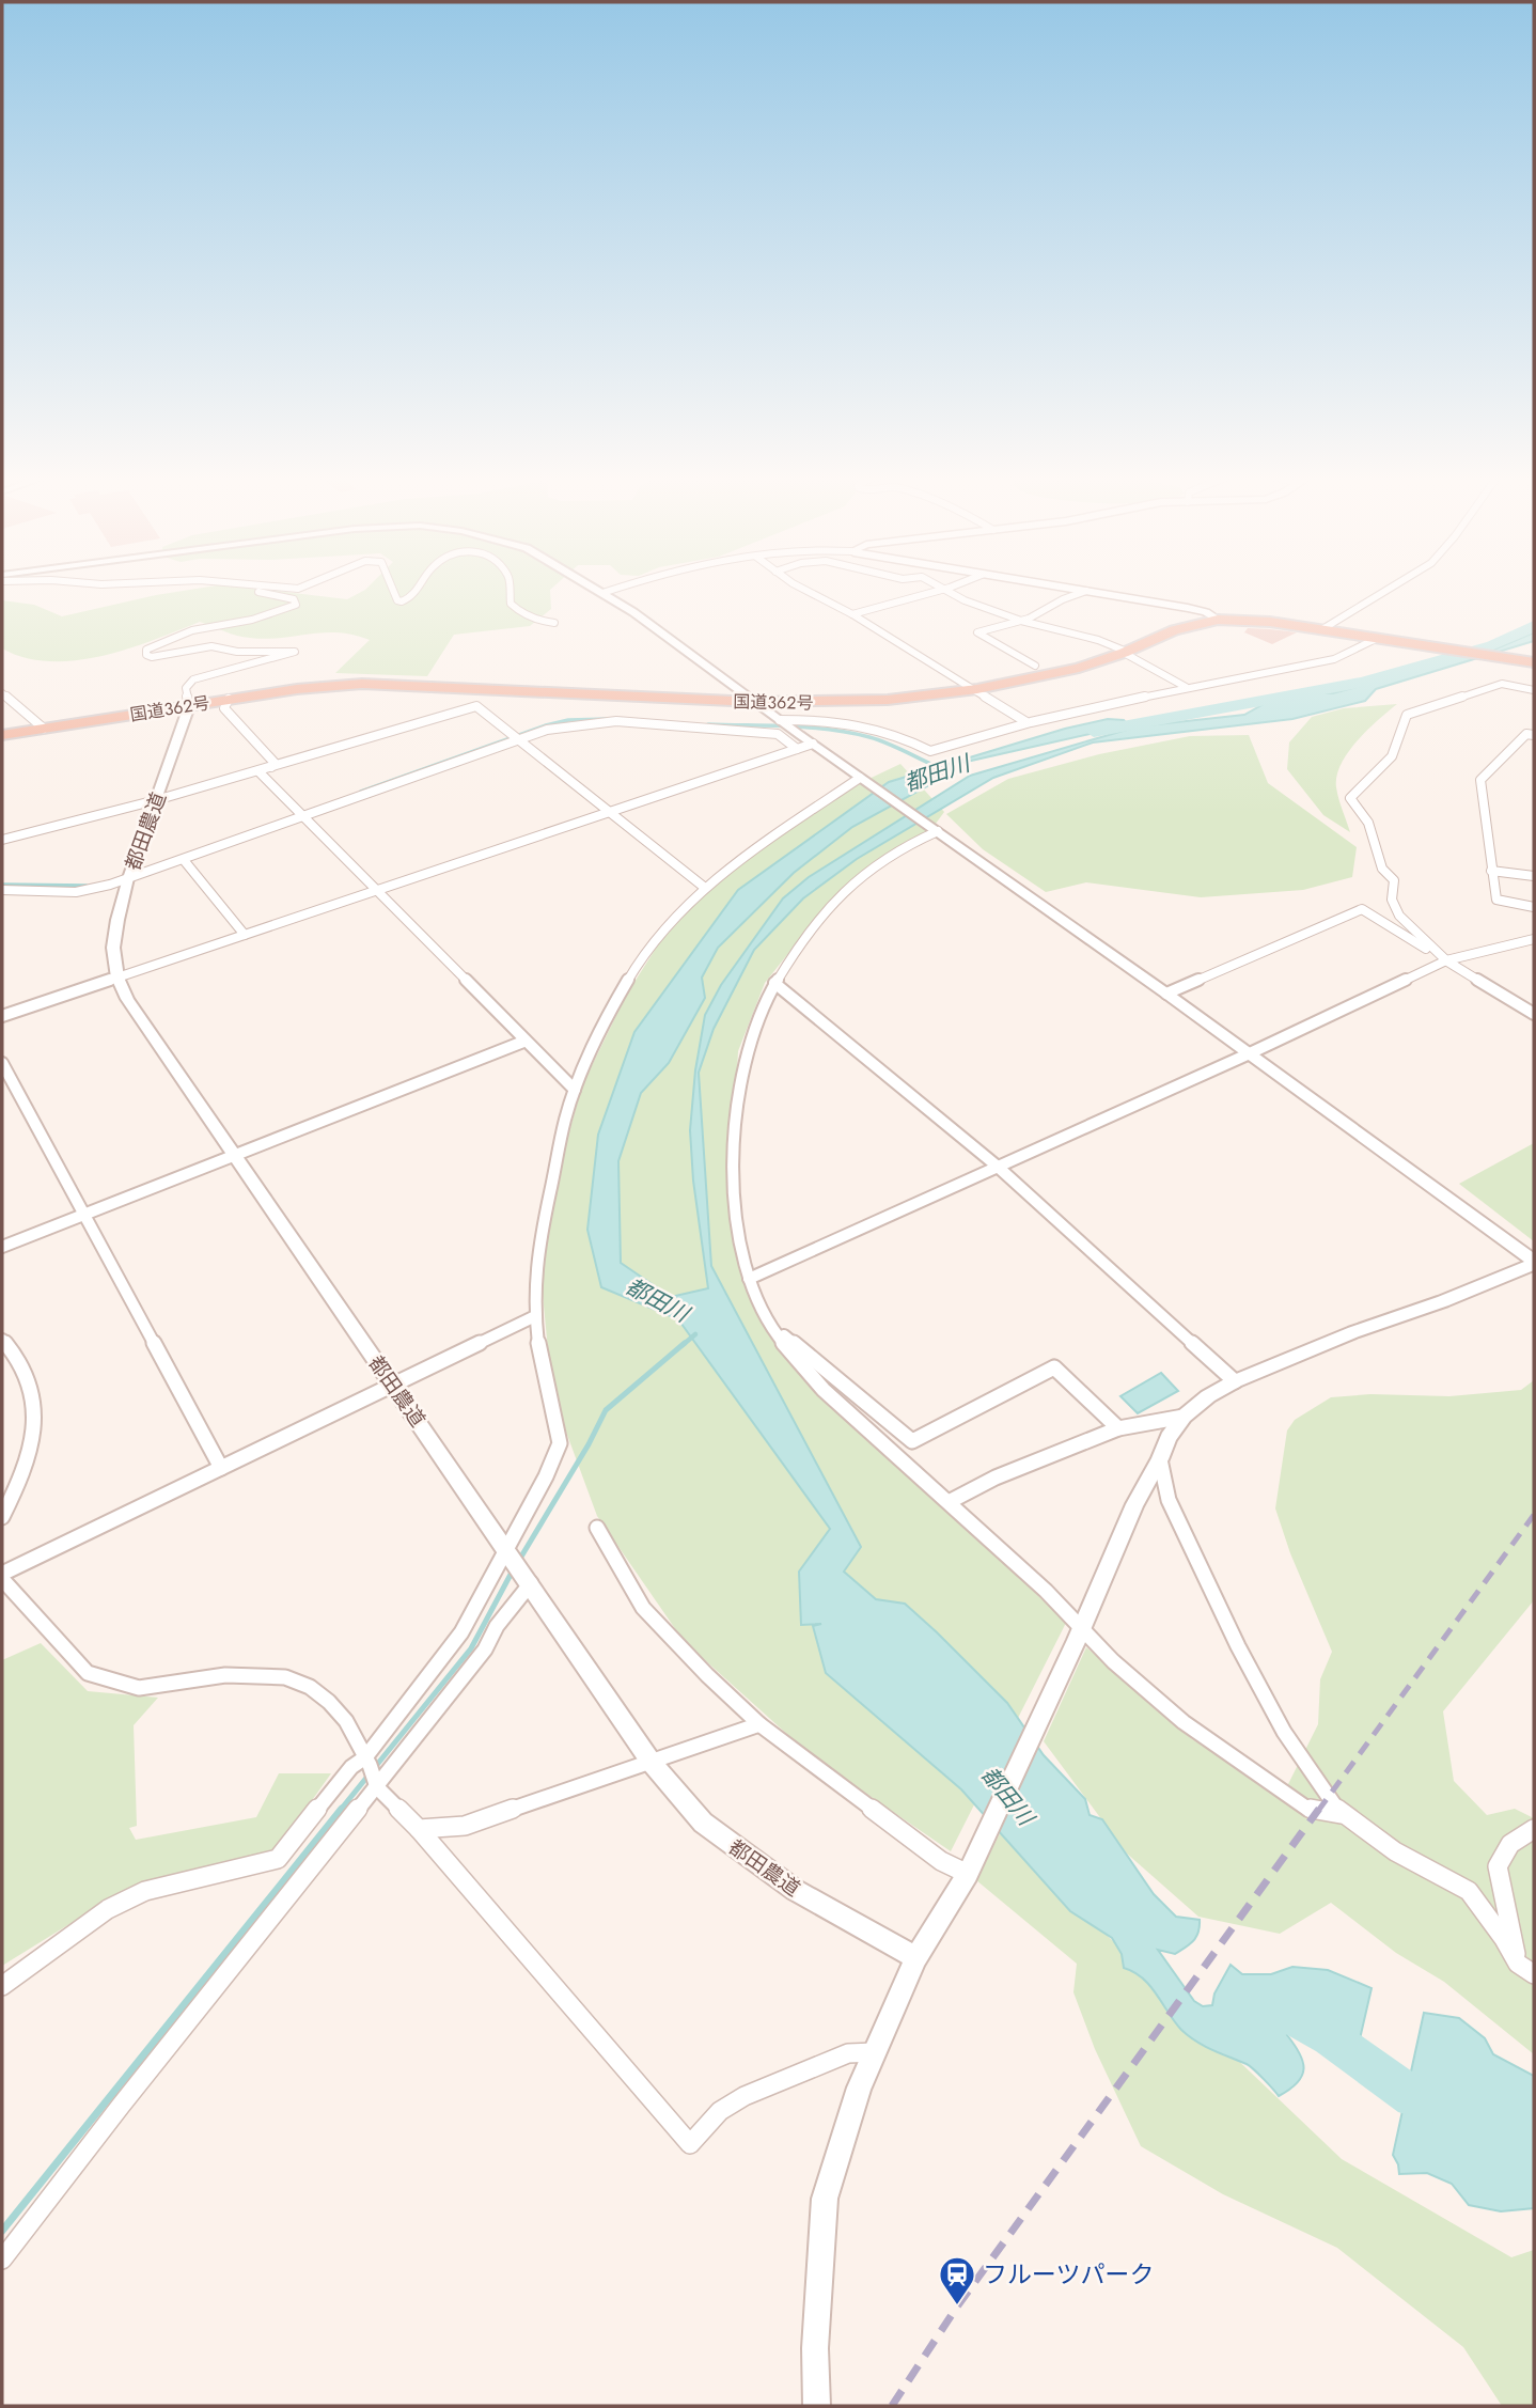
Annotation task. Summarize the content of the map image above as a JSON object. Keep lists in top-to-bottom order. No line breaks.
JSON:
{"streets":{"highway":["国道362号"],"street":["都田農道"]},"crossings":[["国道362号","都田農道"]],"water":["都田川"],"places":{"station":["フルーツパーク"]}}
